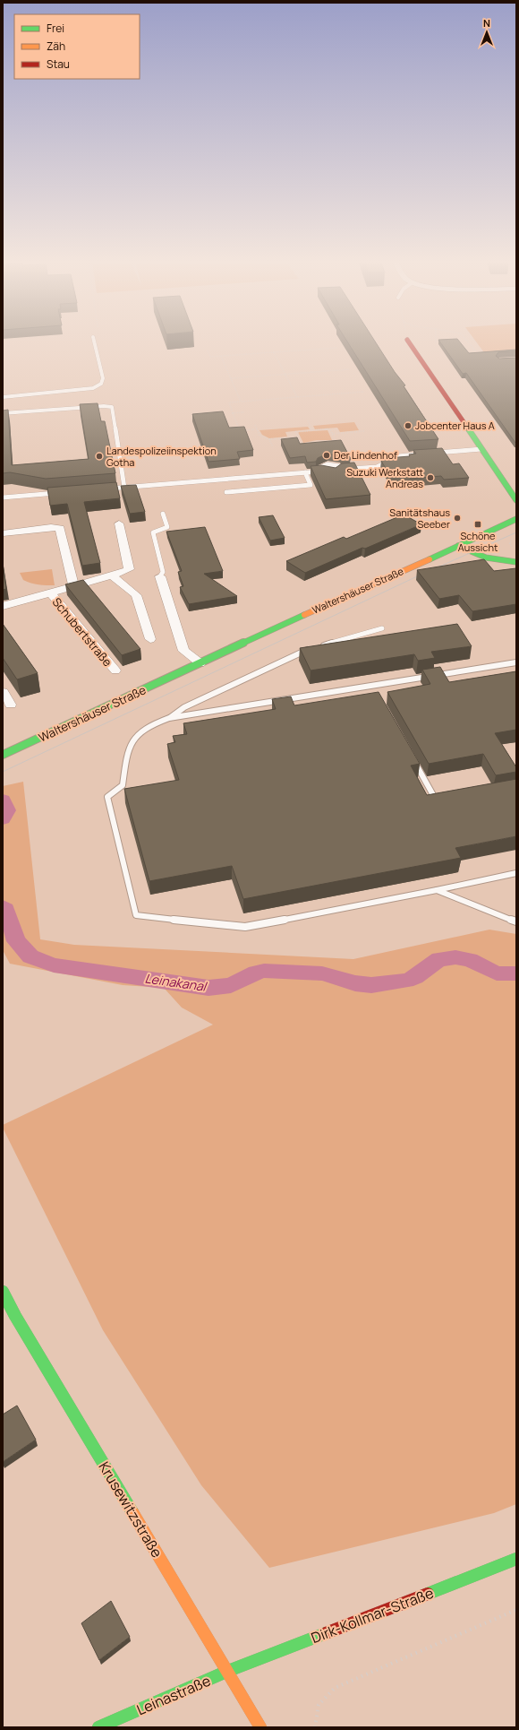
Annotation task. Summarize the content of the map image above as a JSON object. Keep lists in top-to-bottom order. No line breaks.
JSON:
{"streets":{"main road":["Waltershäuser Straße","Krusewitzstraße","Dirk-Kollmar-Straße","Leinastraße"],"street":["Schubertstraße"]},"crossings":[["Krusewitzstraße","Dirk-Kollmar-Straße"],["Krusewitzstraße","Leinastraße"],["Dirk-Kollmar-Straße","Leinastraße"]],"water":["Leinakanal"],"places":{"other":["Jobcenter Haus A","Der Lindenhof","Landespolizeiinspektion Gotha","Suzuki Werkstatt Andreas","Sanitätshaus Seeber"],"transit":["Schöne Aussicht"]},"legend":["Frei","Zäh","Stau"],"north":"top"}
